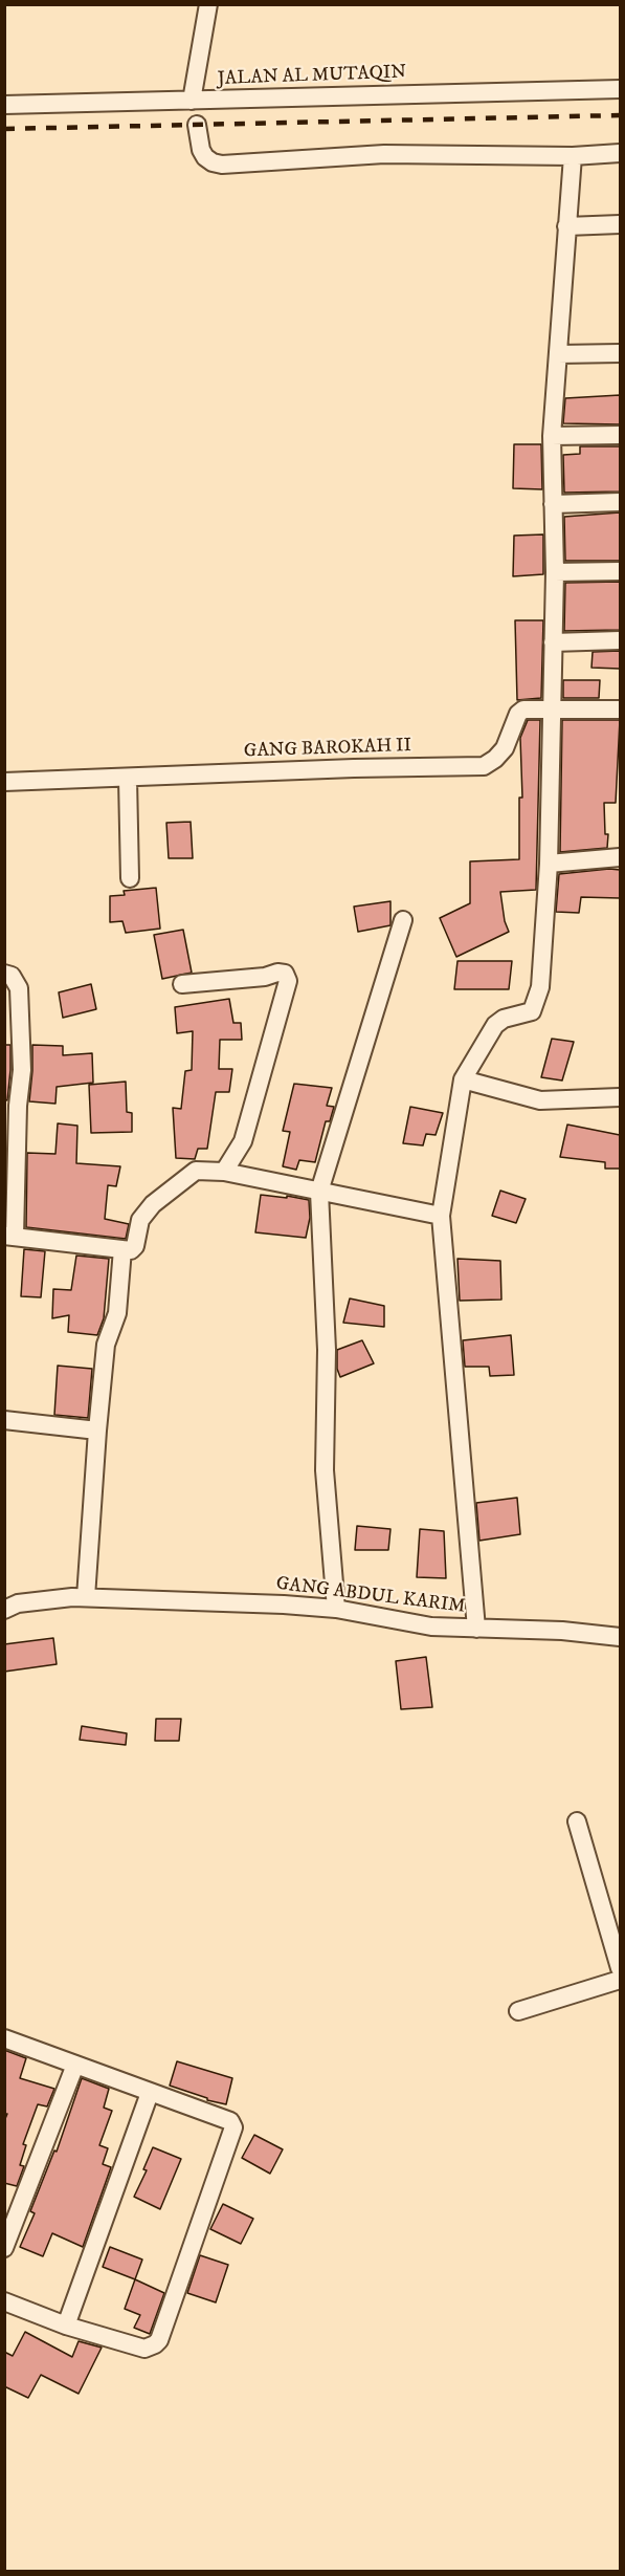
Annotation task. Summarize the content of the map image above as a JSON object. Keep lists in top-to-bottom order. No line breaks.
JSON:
{"streets":{"street":["JALAN AL MUTAQIN","GANG BAROKAH II","GANG ABDUL KARIM"]}}
